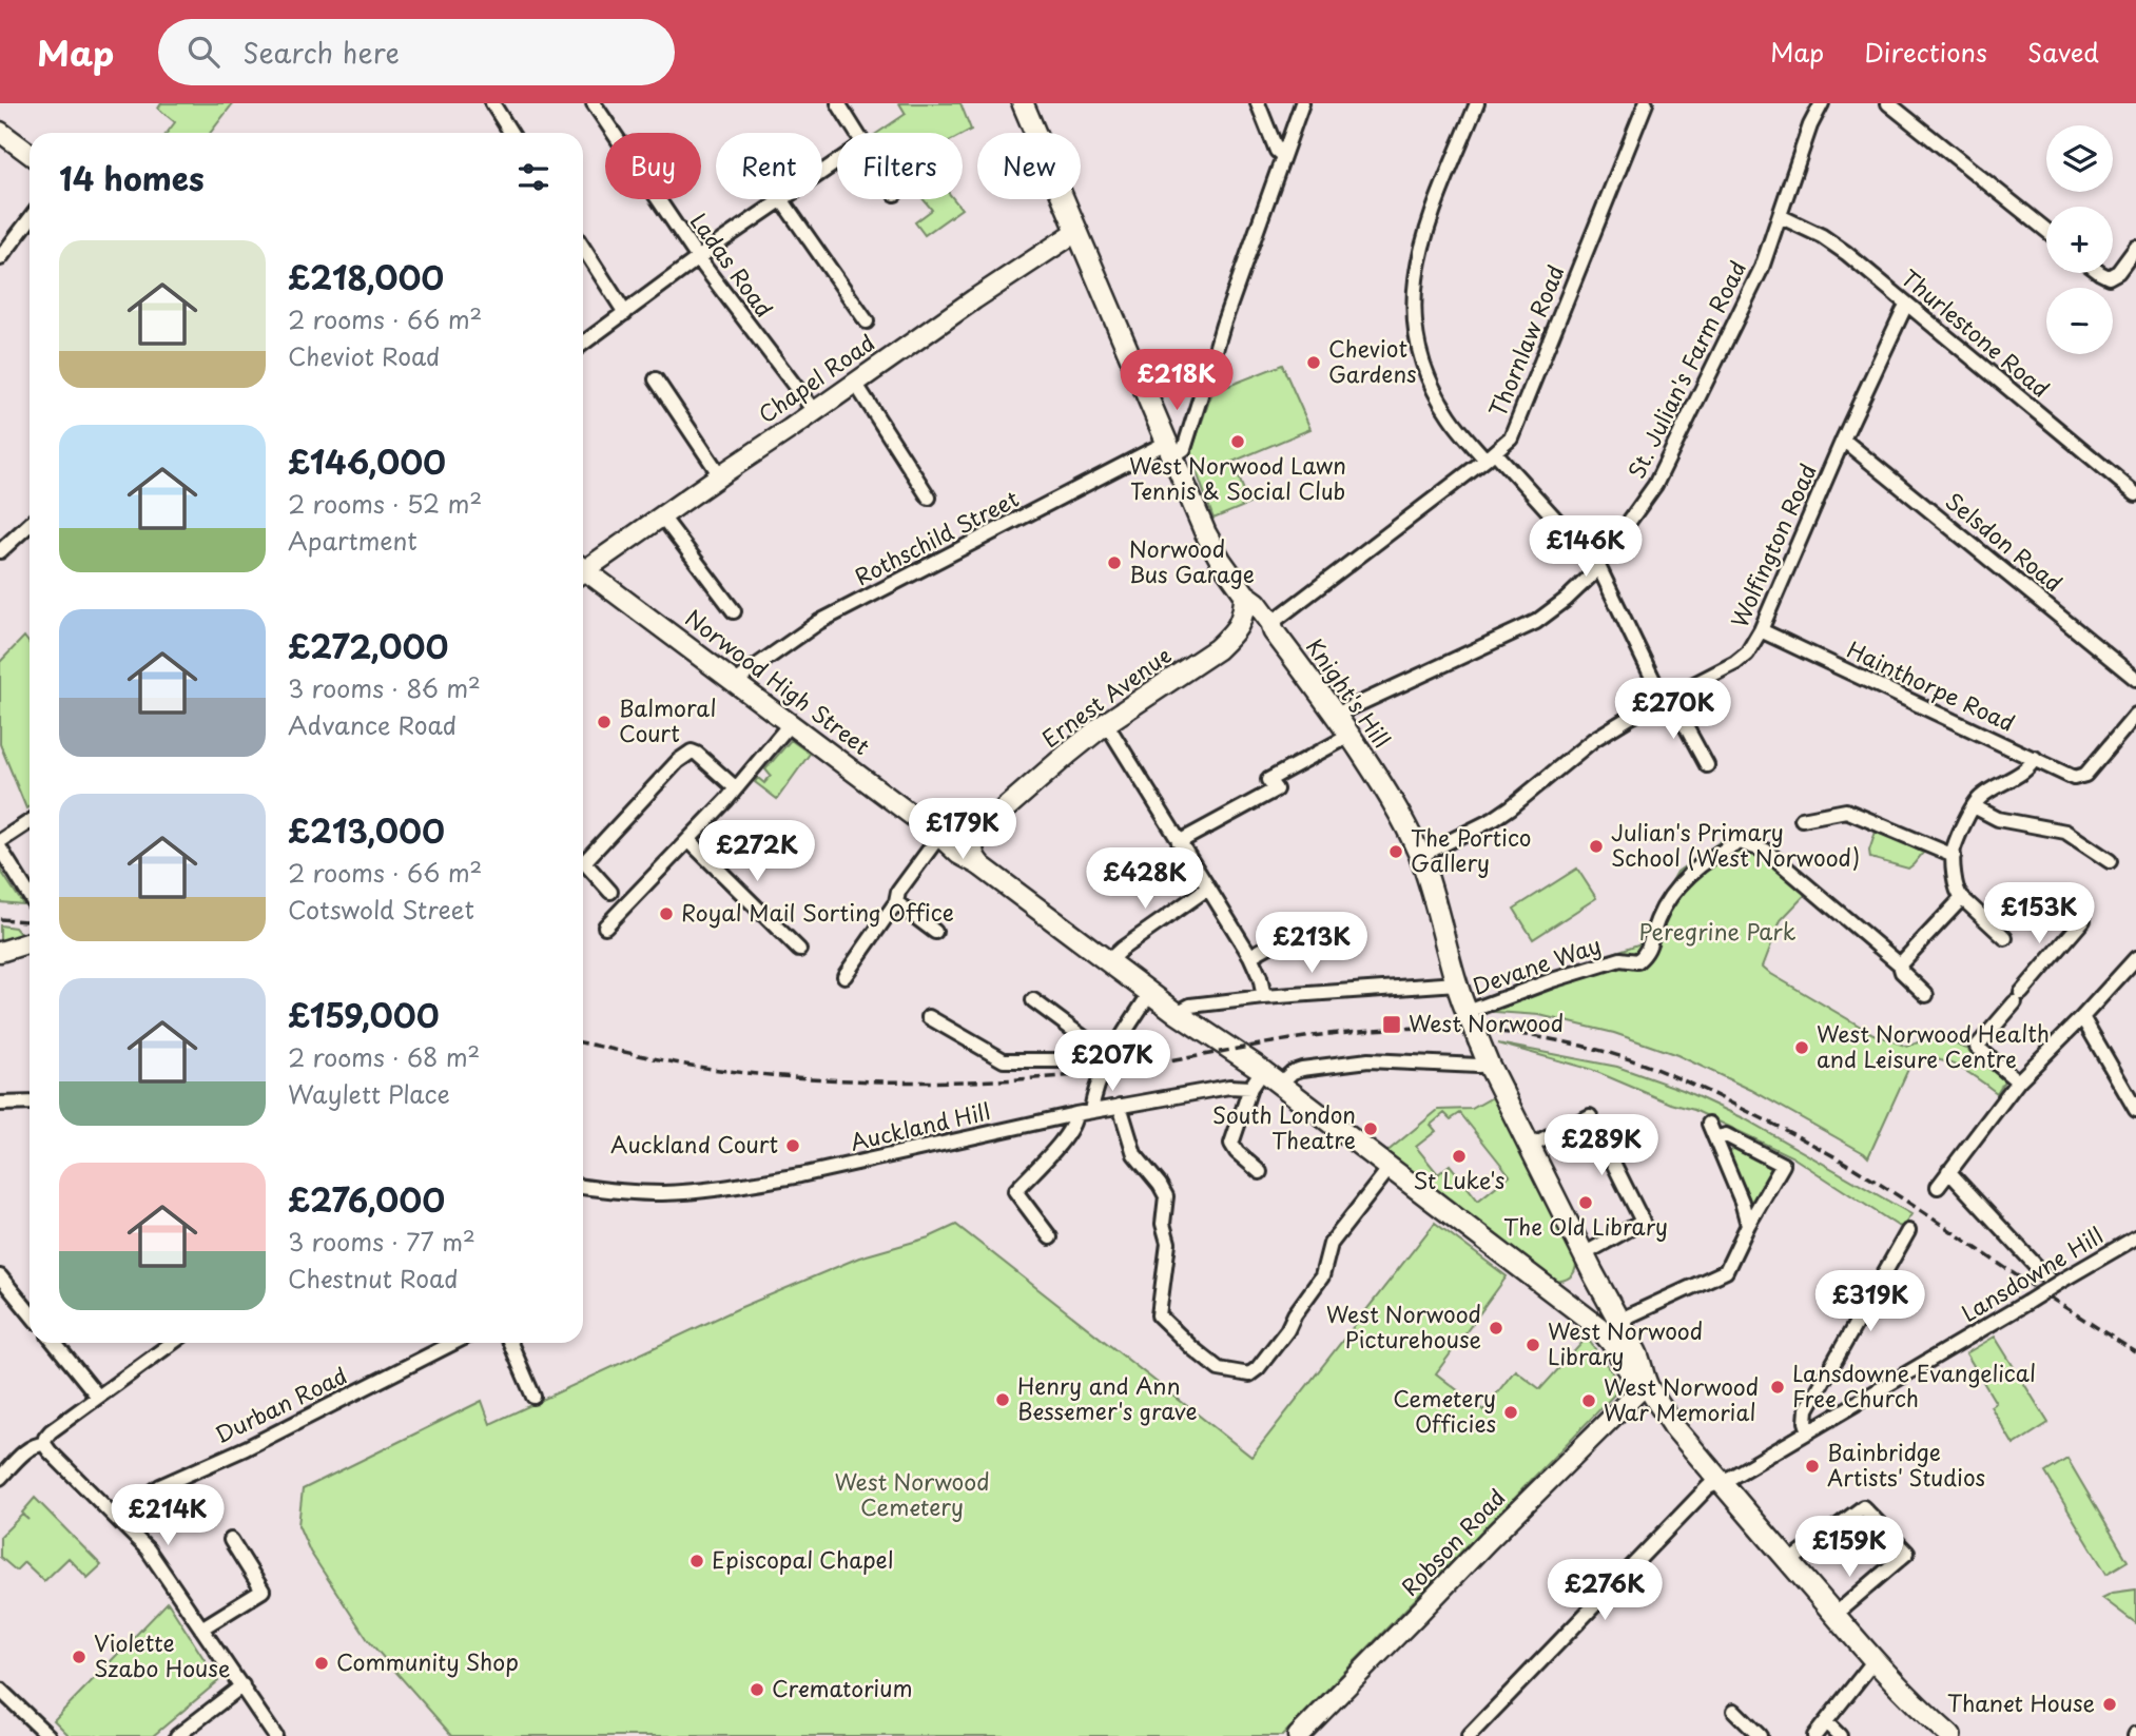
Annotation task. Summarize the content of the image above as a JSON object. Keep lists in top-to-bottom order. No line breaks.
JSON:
{"streets":{"main road":["Knight's Hill","Ernest Avenue"],"street":["Ladas Road","Thurlestone Road","Thornlaw Road","St. Julian's Farm Road","Chapel Road","Rothschild Street","Selsdon Road","Wolfington Road","Norwood High Street","Hainthorpe Road","Devane Way","Auckland Hill","Lansdowne Hill","Durban Road","Robson Road"]},"crossings":[["Ladas Road","Chapel Road"],["Thurlestone Road","St. Julian's Farm Road"],["Thurlestone Road","Wolfington Road"],["Thornlaw Road","Knight's Hill"],["St. Julian's Farm Road","Knight's Hill"],["Chapel Road","Knight's Hill"],["Rothschild Street","Norwood High Street"],["Rothschild Street","Knight's Hill"],["Selsdon Road","Wolfington Road"],["Wolfington Road","Hainthorpe Road"],["Wolfington Road","Knight's Hill"],["Knight's Hill","Devane Way"],["Knight's Hill","Robson Road"]],"parks":["Peregrine Park","West Norwood Cemetery"],"places":{"other":["Cheviot Gardens","West Norwood Lawn Tennis & Social Club","Norwood Bus Garage","Balmoral Court","Julian's Primary School (West Norwood)","The Portico Gallery","Royal Mail Sorting Office","West Norwood Health and Leisure Centre","South London Theatre","Auckland Court","St Luke's","The Old Library","West Norwood Picturehouse","West Norwood Library","Lansdowne Evangelical Free Church","Henry and Ann Bessemer's grave","West Norwood War Memorial","Cemetery Officies","Bainbridge Artists' Studios","Episcopal Chapel","Violette Szabo House","Community Shop","Crematorium","Thanet House"],"transit":["West Norwood"]},"page":{"header":"Map","search":"Search here","nav":["Map","Directions","Saved"],"map_buttons":["+","−"],"chip":["Buy","Rent","Filters","New"],"heading":"14 homes","list":[{"name":"£218,000","note":"2 rooms · 66 m² · Cheviot Road"},{"name":"£146,000","note":"2 rooms · 52 m² · Apartment"},{"name":"£272,000","note":"3 rooms · 86 m² · Advance Road"},{"name":"£213,000","note":"2 rooms · 66 m² · Cotswold Street"},{"name":"£159,000","note":"2 rooms · 68 m² · Waylett Place"},{"name":"£276,000","note":"3 rooms · 77 m² · Chestnut Road"}],"price":["£218K","£146K","£270K","£179K","£272K","£428K","£153K","£213K","£207K","£289K","£319K","£214K","£159K","£276K"]}}
